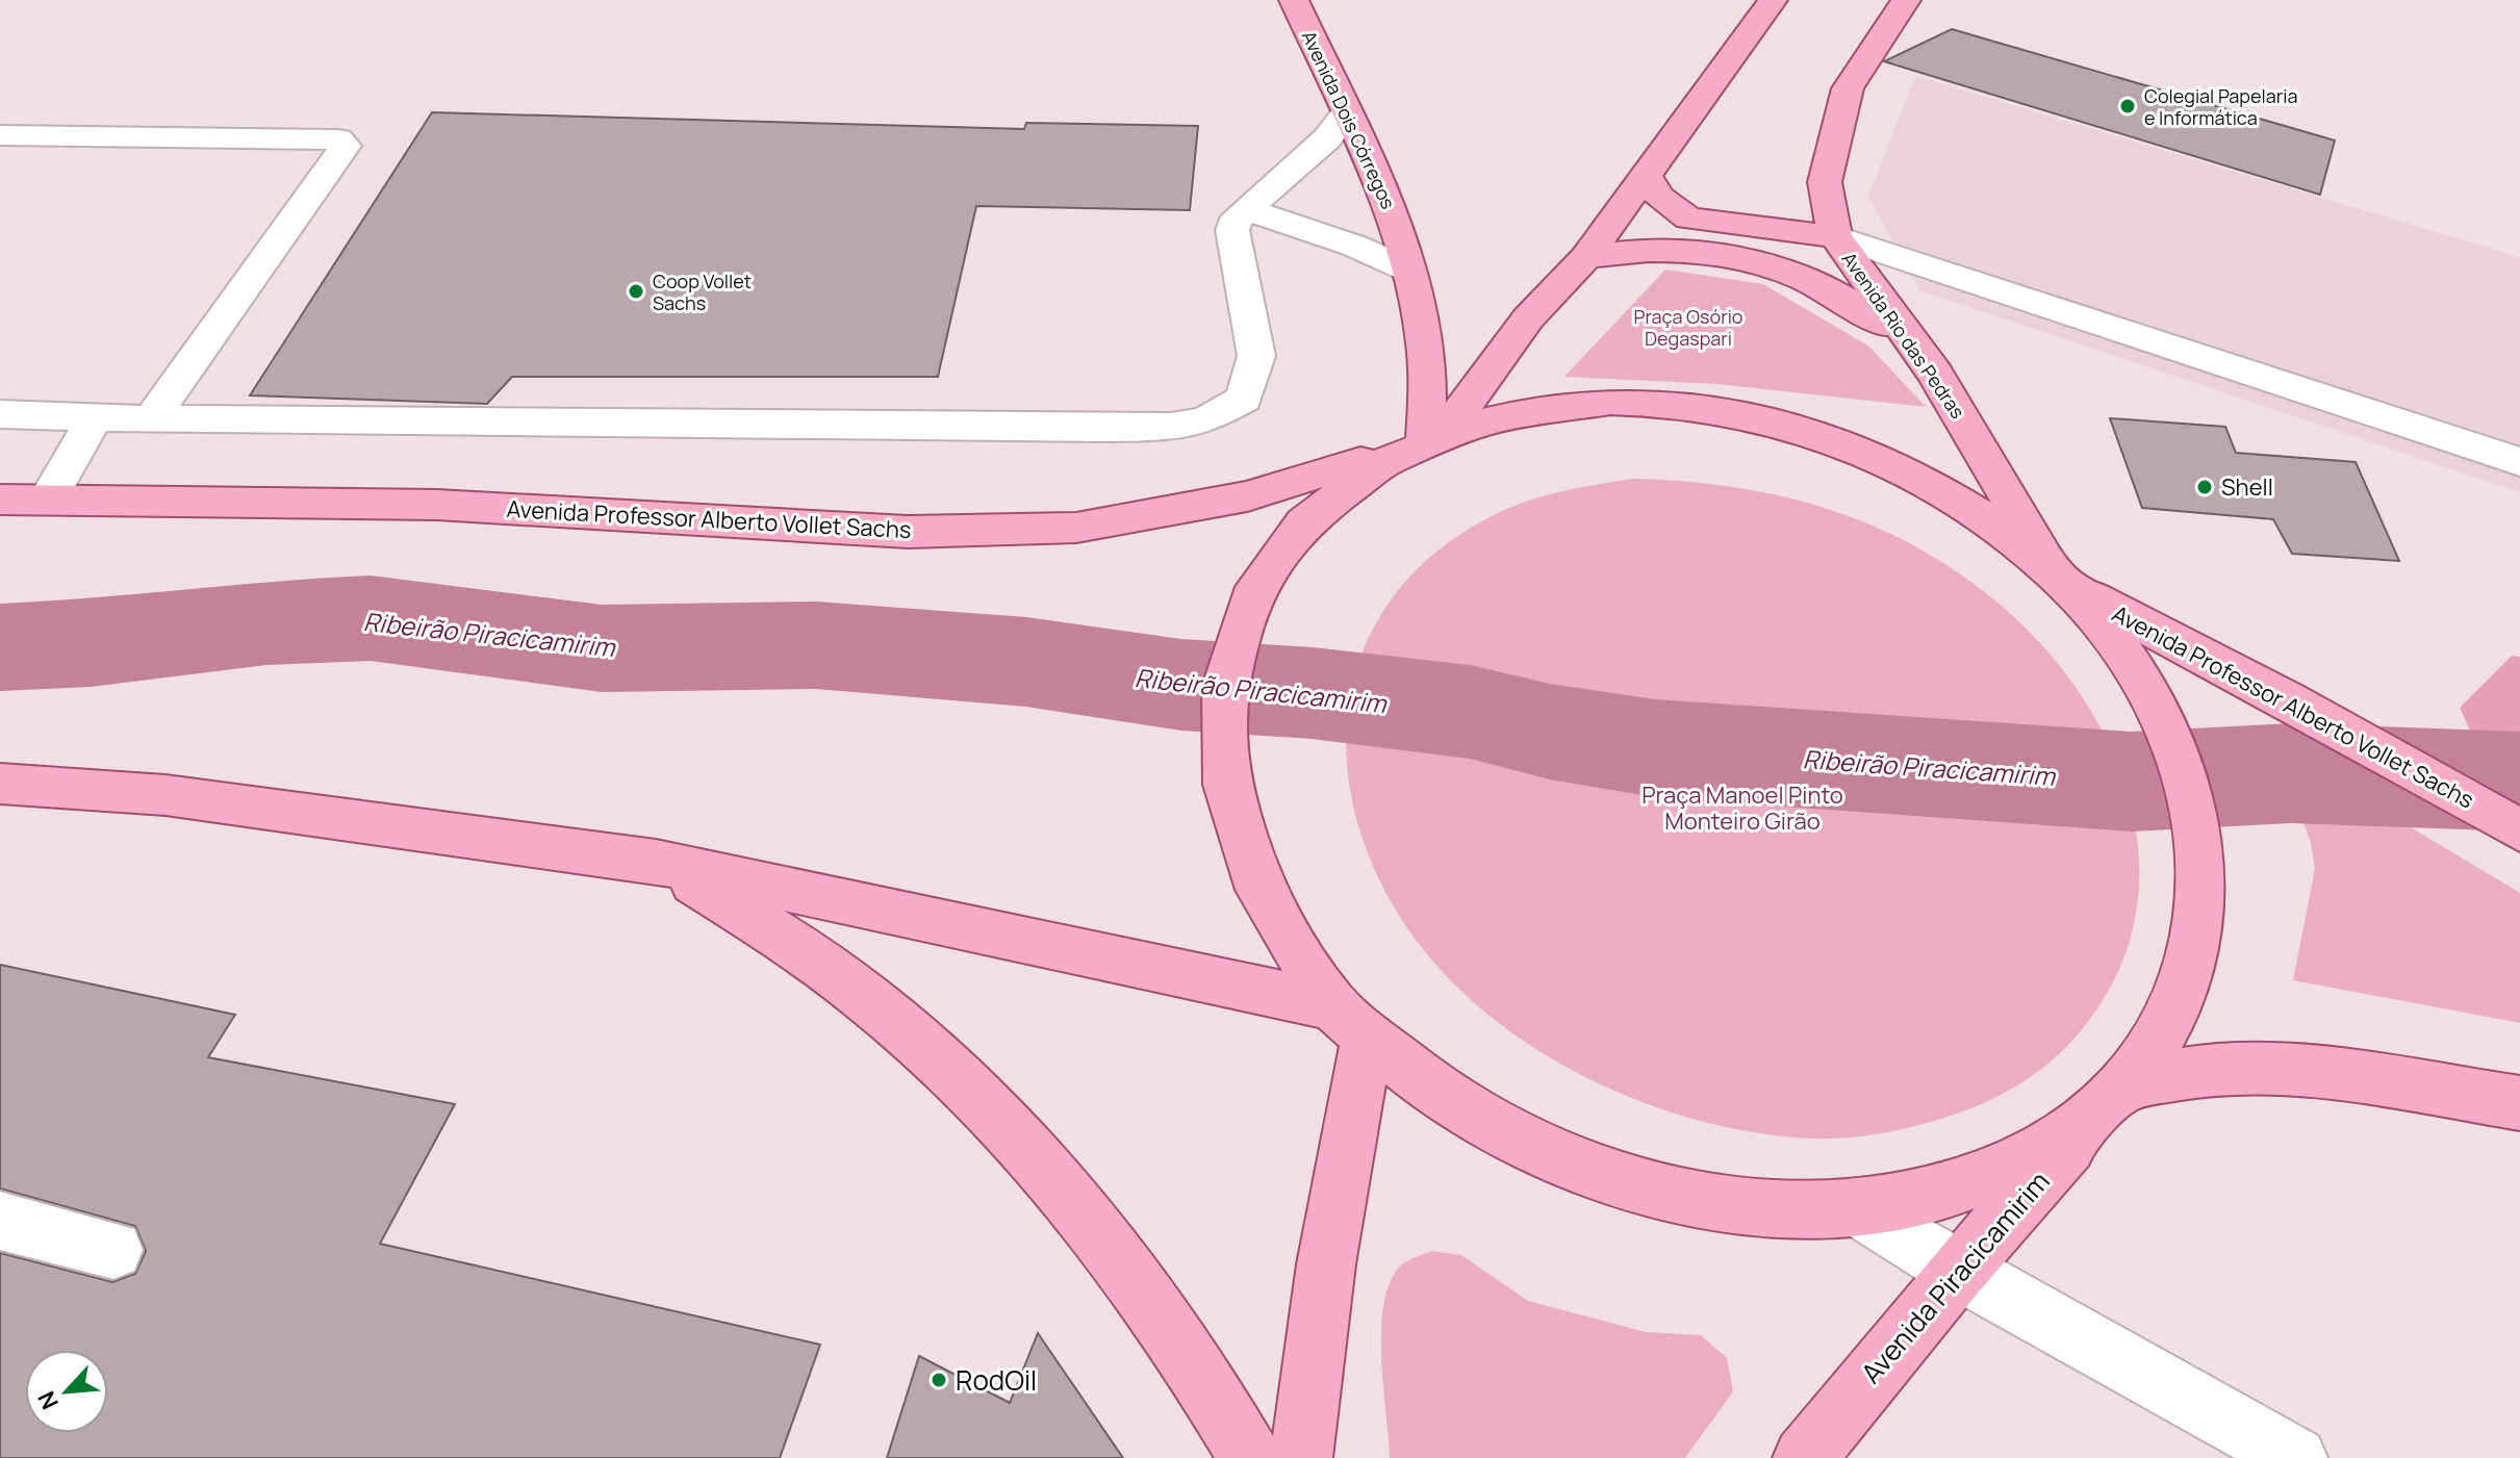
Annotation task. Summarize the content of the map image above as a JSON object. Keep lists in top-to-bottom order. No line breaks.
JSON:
{"streets":{"main road":["Avenida Dois Córregos","Avenida Rio das Pedras","Avenida Professor Alberto Vollet Sachs","Avenida Piracicamirim"]},"crossings":[["Avenida Dois Córregos","Avenida Professor Alberto Vollet Sachs"],["Avenida Rio das Pedras","Avenida Professor Alberto Vollet Sachs"]],"water":["Ribeirão Piracicamirim"],"parks":["Praça Osório Degaspari","Praça Manoel Pinto Monteiro Girão"],"places":["Colegial Papelaria e Informática","Coop Vollet Sachs","Shell","RodOil"],"north":"bottom left"}
